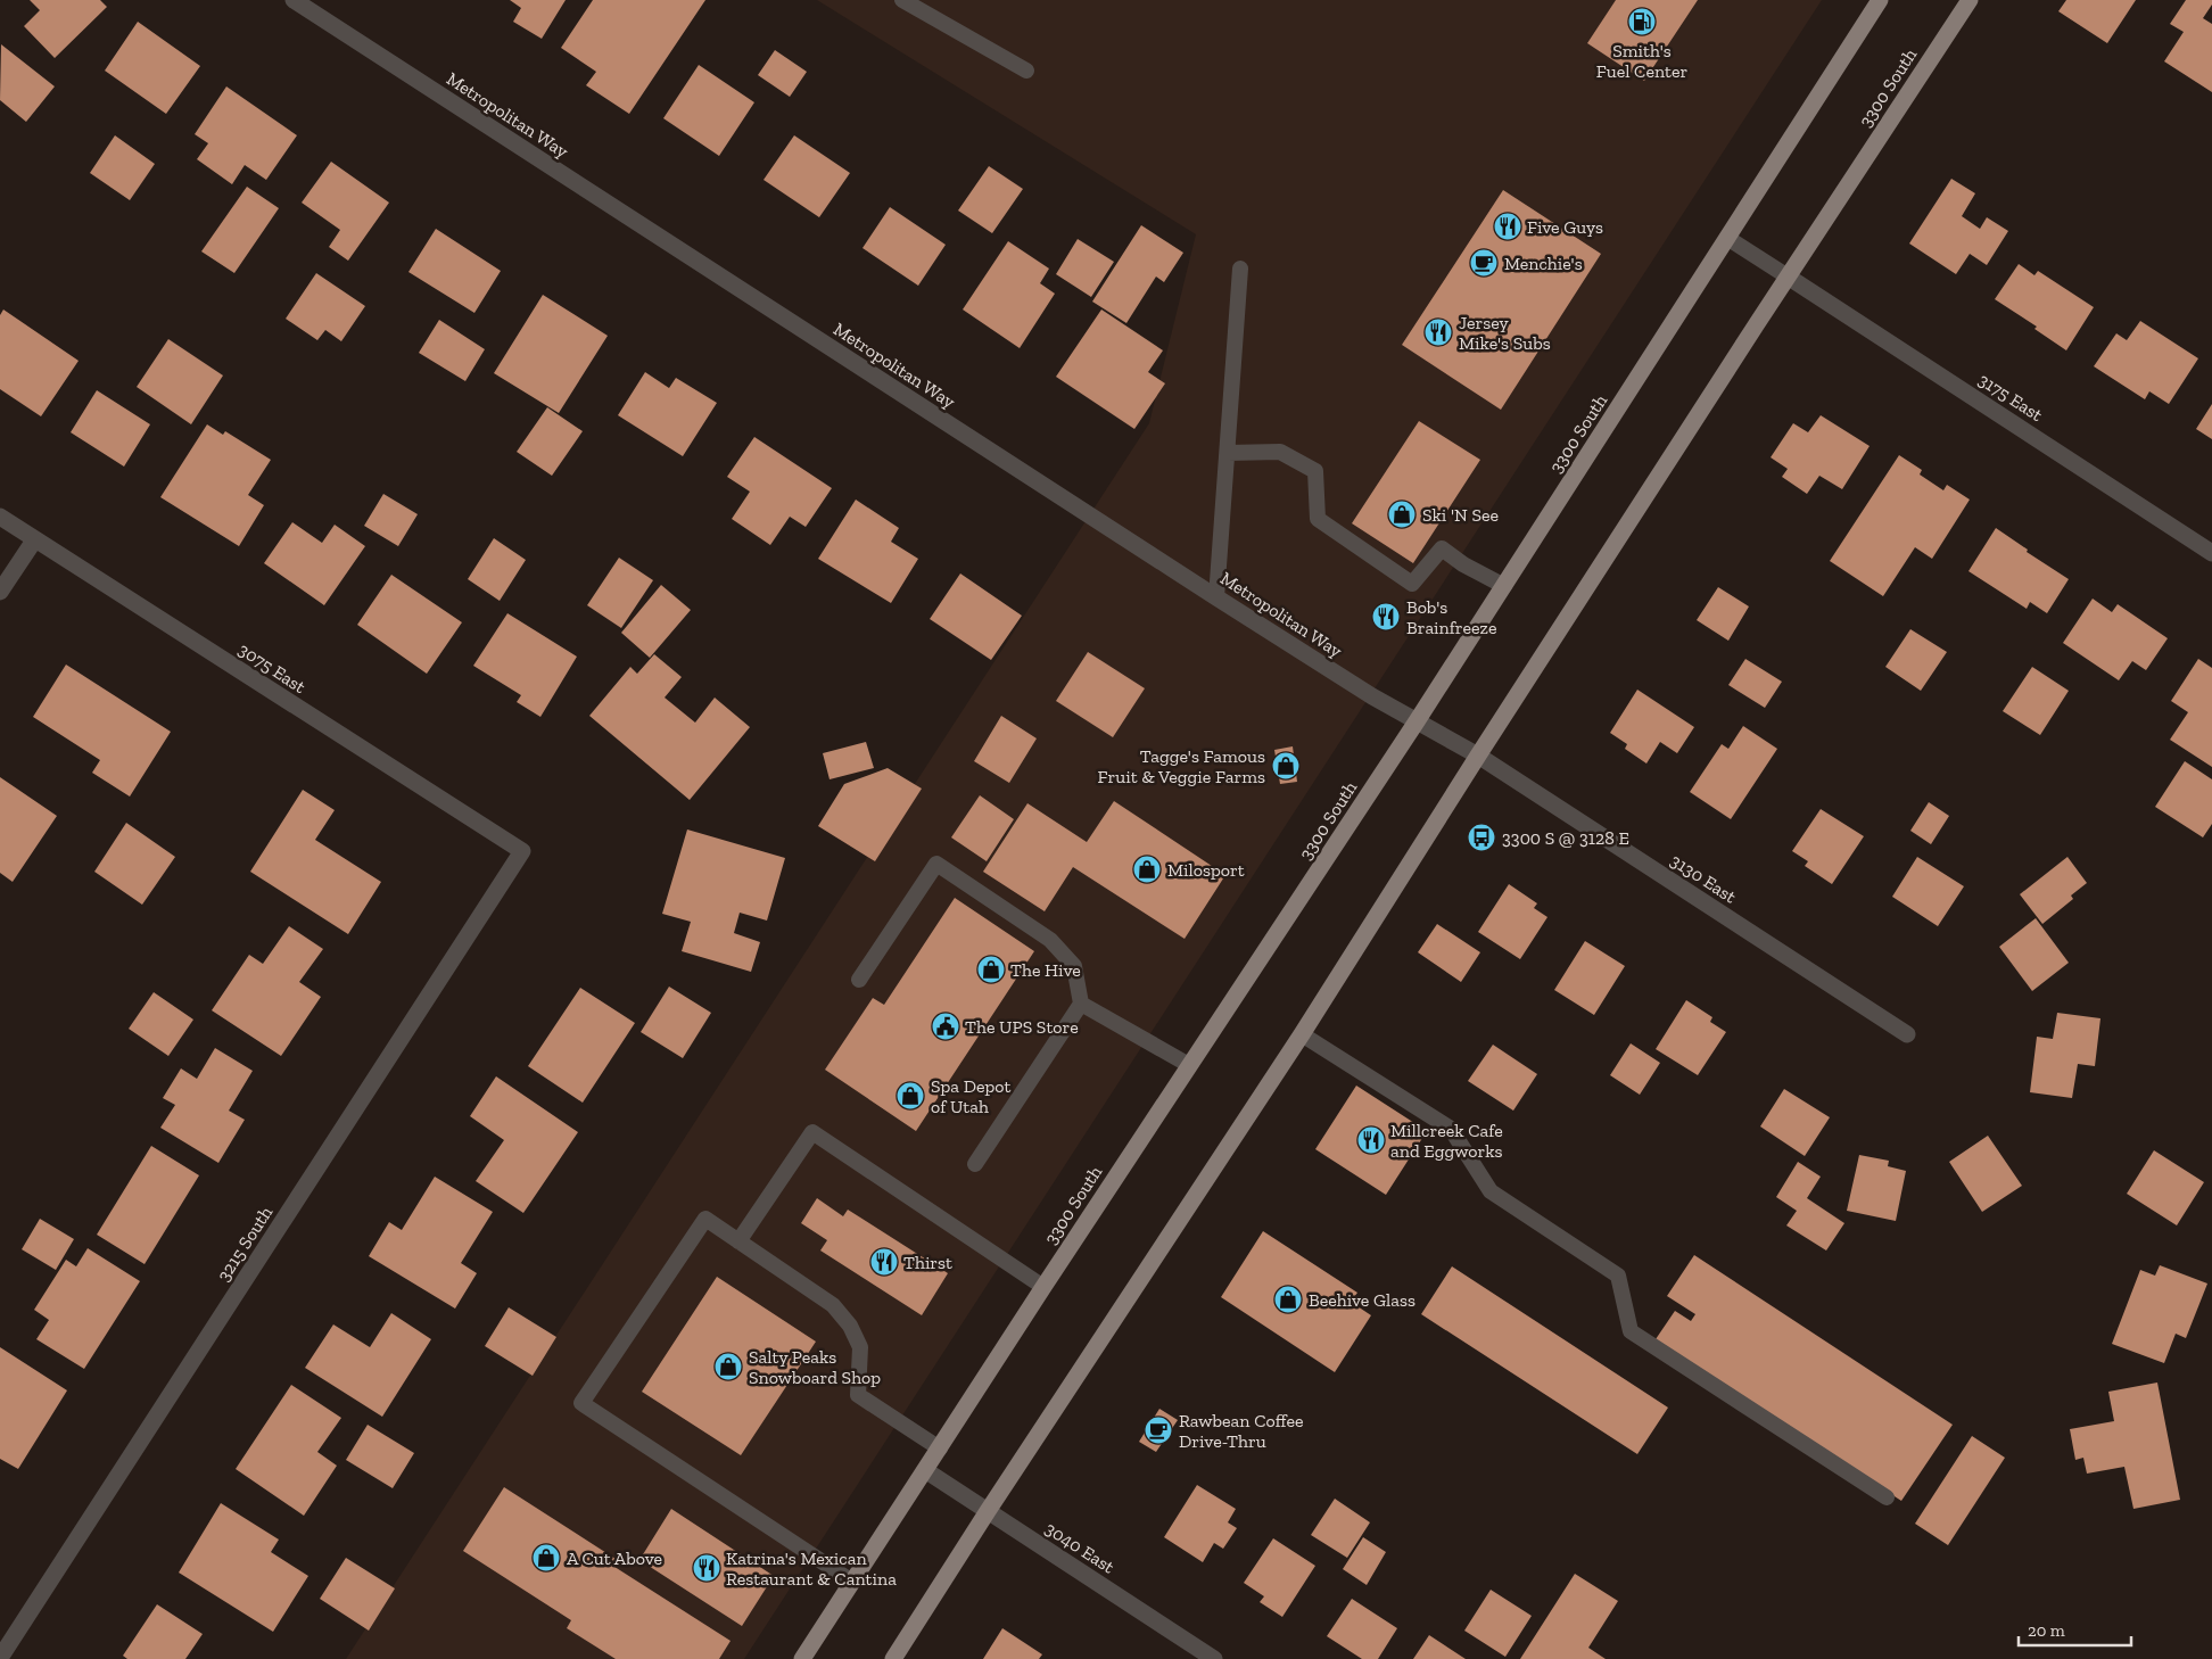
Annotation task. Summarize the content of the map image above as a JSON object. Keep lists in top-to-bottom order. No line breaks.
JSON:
{"streets":{"main road":["3300 South"],"street":["Metropolitan Way","3175 East","3075 East","3130 East","3215 South","3040 East"]},"crossings":[["3300 South","Metropolitan Way"],["3300 South","3175 East"],["3300 South","3130 East"],["3300 South","3040 East"],["Metropolitan Way","3130 East"],["3075 East","3215 South"]],"places":{"fuel station":["Smith's Fuel Center"],"restaurant":["Five Guys","Jersey Mike's Subs","Bob's Brainfreeze","Millcreek Cafe and Eggworks","Thirst","Katrina's Mexican Restaurant & Cantina"],"cafe":["Menchie's","Rawbean Coffee Drive-Thru"],"shop":["Ski 'N See","Tagge's Famous Fruit & Veggie Farms","Milosport","The Hive","Spa Depot of Utah","Beehive Glass","Salty Peaks Snowboard Shop","A Cut Above"],"bus stop":["3300 S @ 3128 E"],"public building":["The UPS Store"]},"scale_bar":"20 m"}
